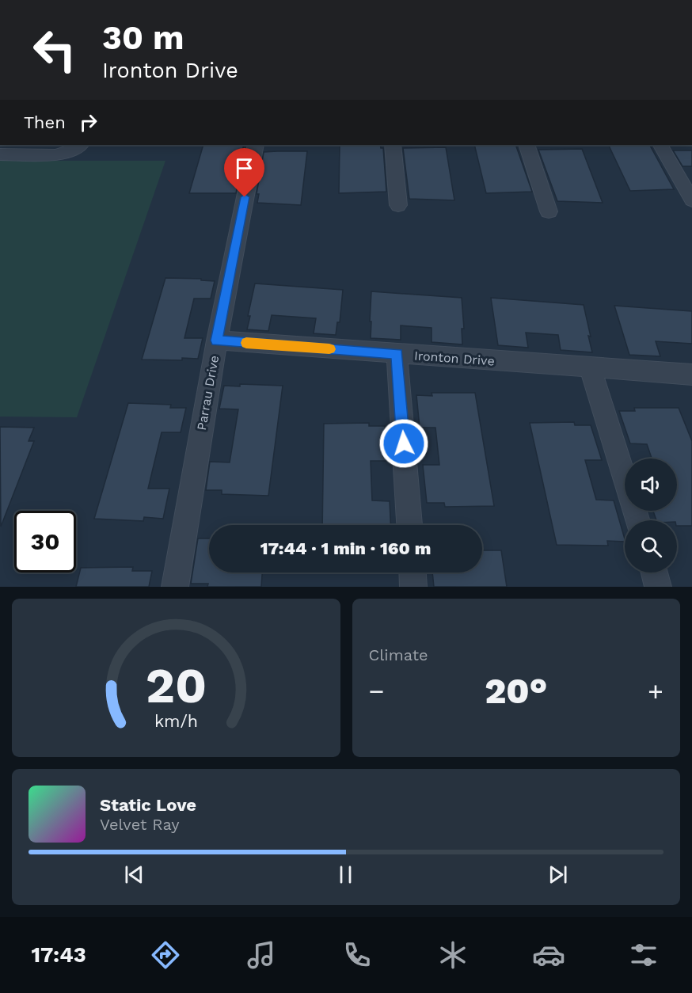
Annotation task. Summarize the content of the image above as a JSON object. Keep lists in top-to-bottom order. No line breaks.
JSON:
{"streets":{"street":["Ironton Drive","Parrau Drive"]},"crossings":[["Ironton Drive","Parrau Drive"]],"page":{"turn":["30 m","Ironton Drive"],"then":"Then","limit":"30","trip":"17:44 · 1 min · 160 m","tile":"Climate","heat":["−","20°","+"],"song":["Static Love","Velvet Ray"],"tabs":"17:43","gauge":["20","km/h"]}}
